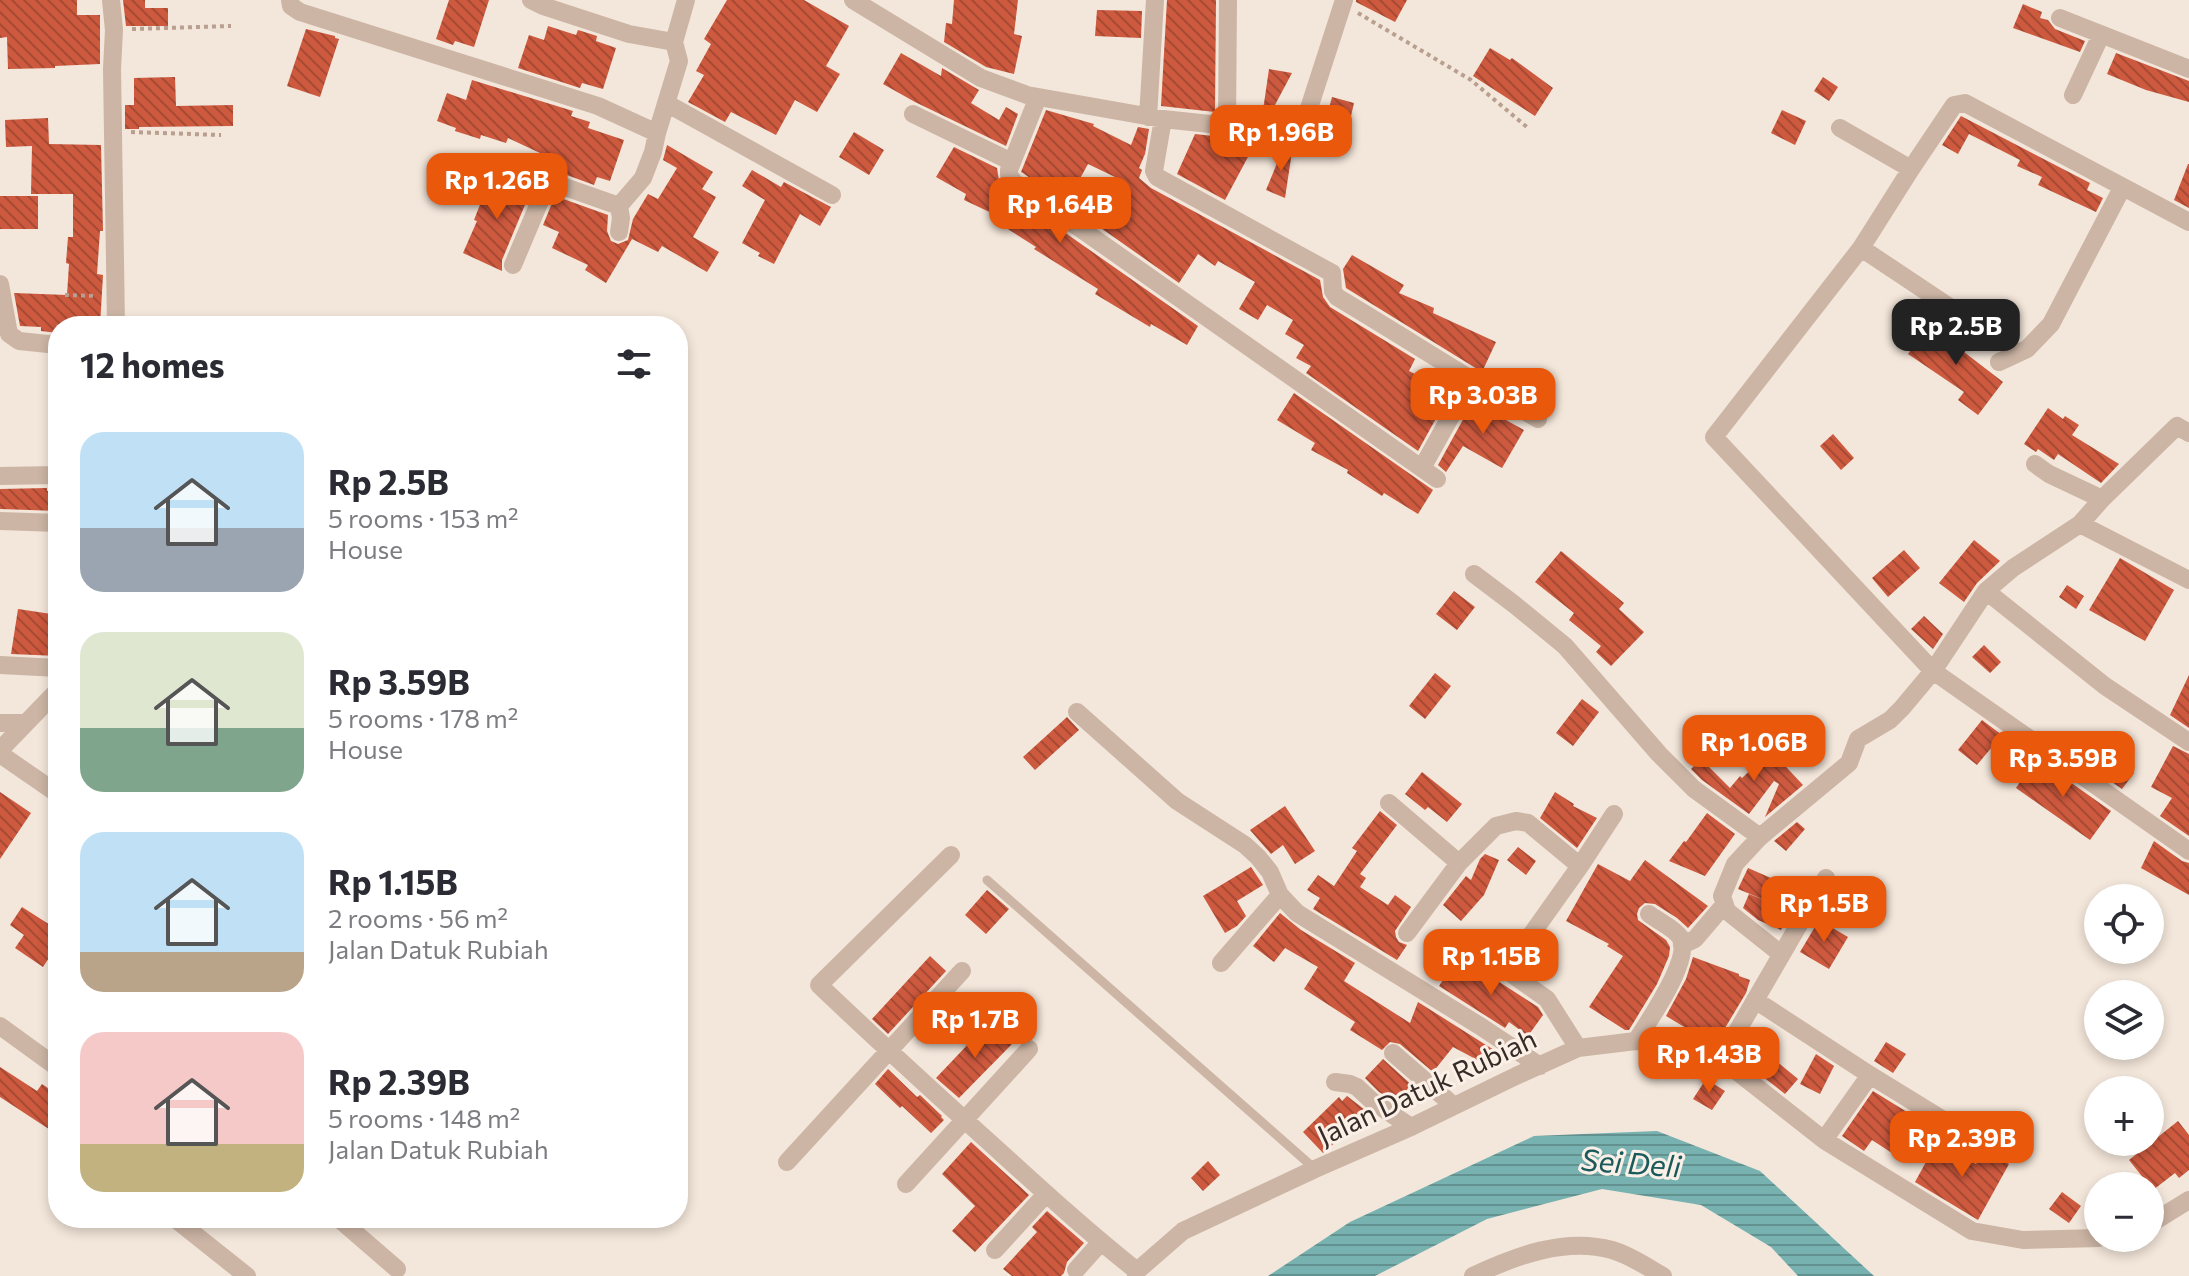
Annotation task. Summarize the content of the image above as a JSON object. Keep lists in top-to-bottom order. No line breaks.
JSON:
{"streets":{"street":["Jalan Datuk Rubiah"]},"water":["Sei Deli"],"page":{"price":["Rp 1.96B","Rp 1.26B","Rp 1.64B","Rp 2.5B","Rp 3.03B","Rp 1.06B","Rp 3.59B","Rp 1.5B","Rp 1.15B","Rp 1.7B","Rp 1.43B","Rp 2.39B"],"heading":"12 homes","list":[{"name":"Rp 2.5B","note":"5 rooms · 153 m² · House"},{"name":"Rp 3.59B","note":"5 rooms · 178 m² · House"},{"name":"Rp 1.15B","note":"2 rooms · 56 m² · Jalan Datuk Rubiah"},{"name":"Rp 2.39B","note":"5 rooms · 148 m² · Jalan Datuk Rubiah"}],"map_buttons":["+","−"]}}
